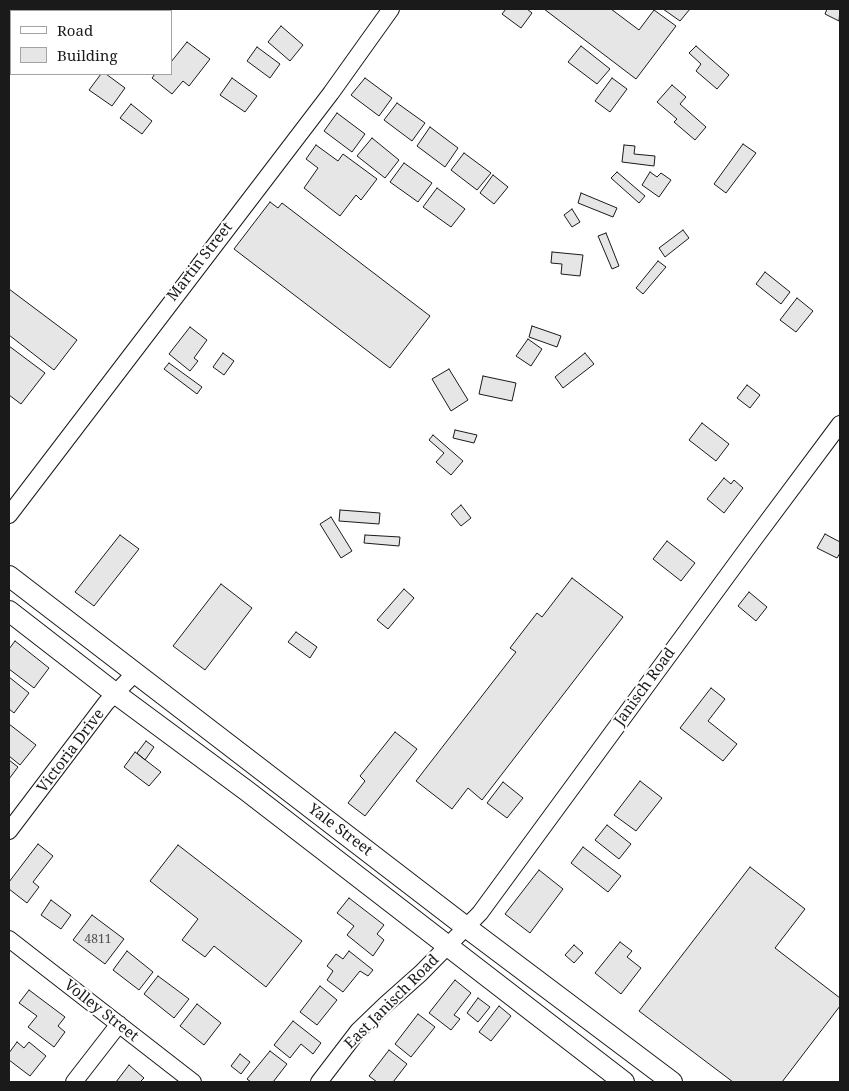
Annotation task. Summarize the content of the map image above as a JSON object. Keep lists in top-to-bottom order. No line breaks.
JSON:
{"streets":{"main road":["Yale Street"],"street":["Martin Street","Janisch Road","Victoria Drive","East Janisch Road","Volley Street"]},"crossings":[["Janisch Road","Yale Street"],["Janisch Road","East Janisch Road"],["Victoria Drive","Yale Street"],["Yale Street","East Janisch Road"]],"house_numbers":["4811"],"legend":["Road","Building"]}
